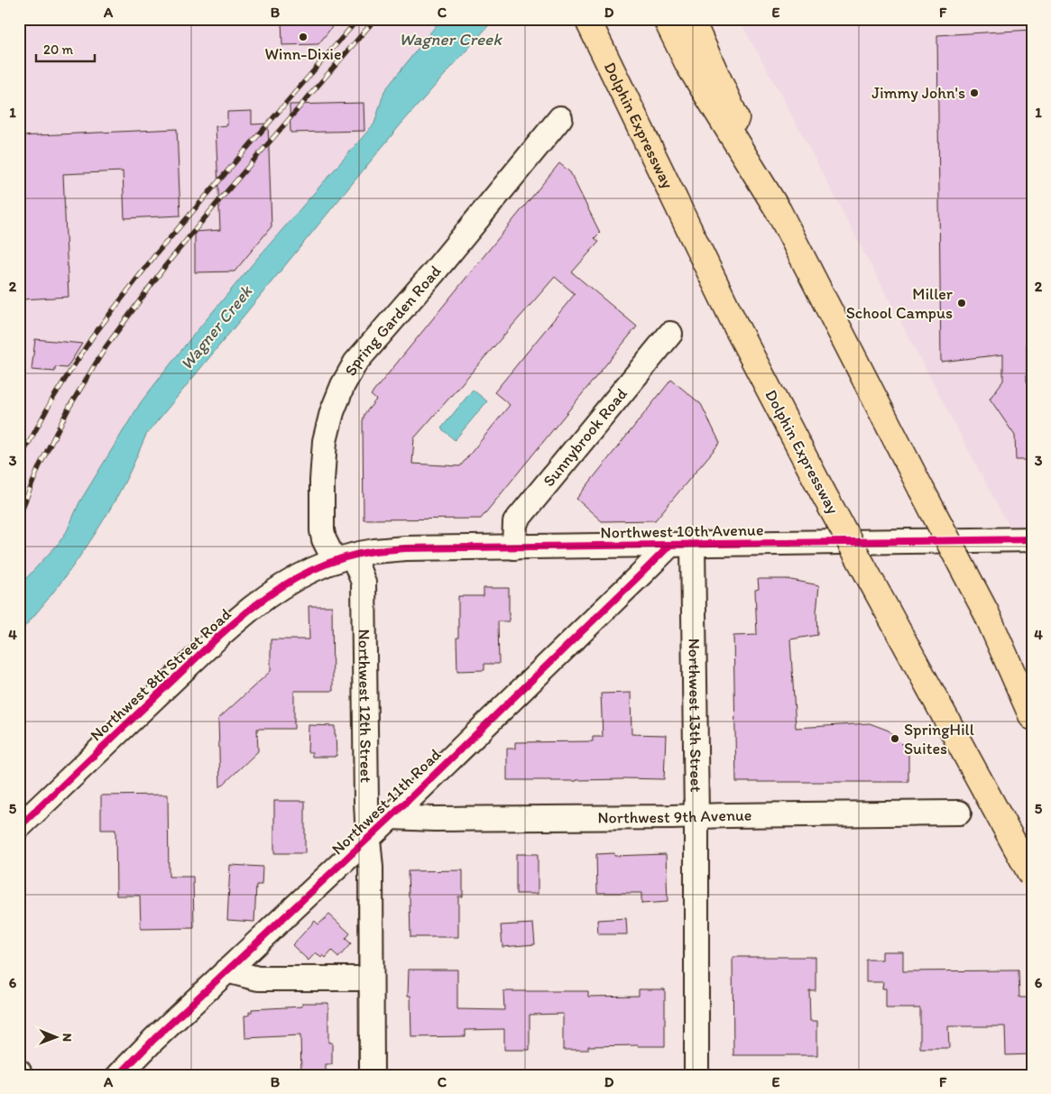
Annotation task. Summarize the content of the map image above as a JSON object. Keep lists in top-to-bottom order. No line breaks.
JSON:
{"streets":{"highway":["Dolphin Expressway"],"street":["Spring Garden Road","Sunnybrook Road","Northwest 10th Avenue","Northwest 8th Street Road","Northwest 12th Street","Northwest 13th Street","Northwest 11th Road","Northwest 9th Avenue"]},"crossings":[["Spring Garden Road","Northwest 10th Avenue"],["Spring Garden Road","Northwest 8th Street Road"],["Spring Garden Road","Northwest 12th Street"],["Sunnybrook Road","Northwest 10th Avenue"],["Northwest 10th Avenue","Northwest 8th Street Road"],["Northwest 10th Avenue","Northwest 12th Street"],["Northwest 10th Avenue","Northwest 13th Street"],["Northwest 10th Avenue","Northwest 11th Road"],["Northwest 8th Street Road","Northwest 12th Street"],["Northwest 12th Street","Northwest 11th Road"],["Northwest 13th Street","Northwest 9th Avenue"],["Northwest 11th Road","Northwest 9th Avenue"]],"water":["Wagner Creek"],"places":["Winn-Dixie","Jimmy John's","Miller School Campus","SpringHill Suites"],"scale_bar":"20 m","north":"right","grid":{"columns":["A","B","C","D","E","F"],"rows":["1","2","3","4","5","6"]}}
